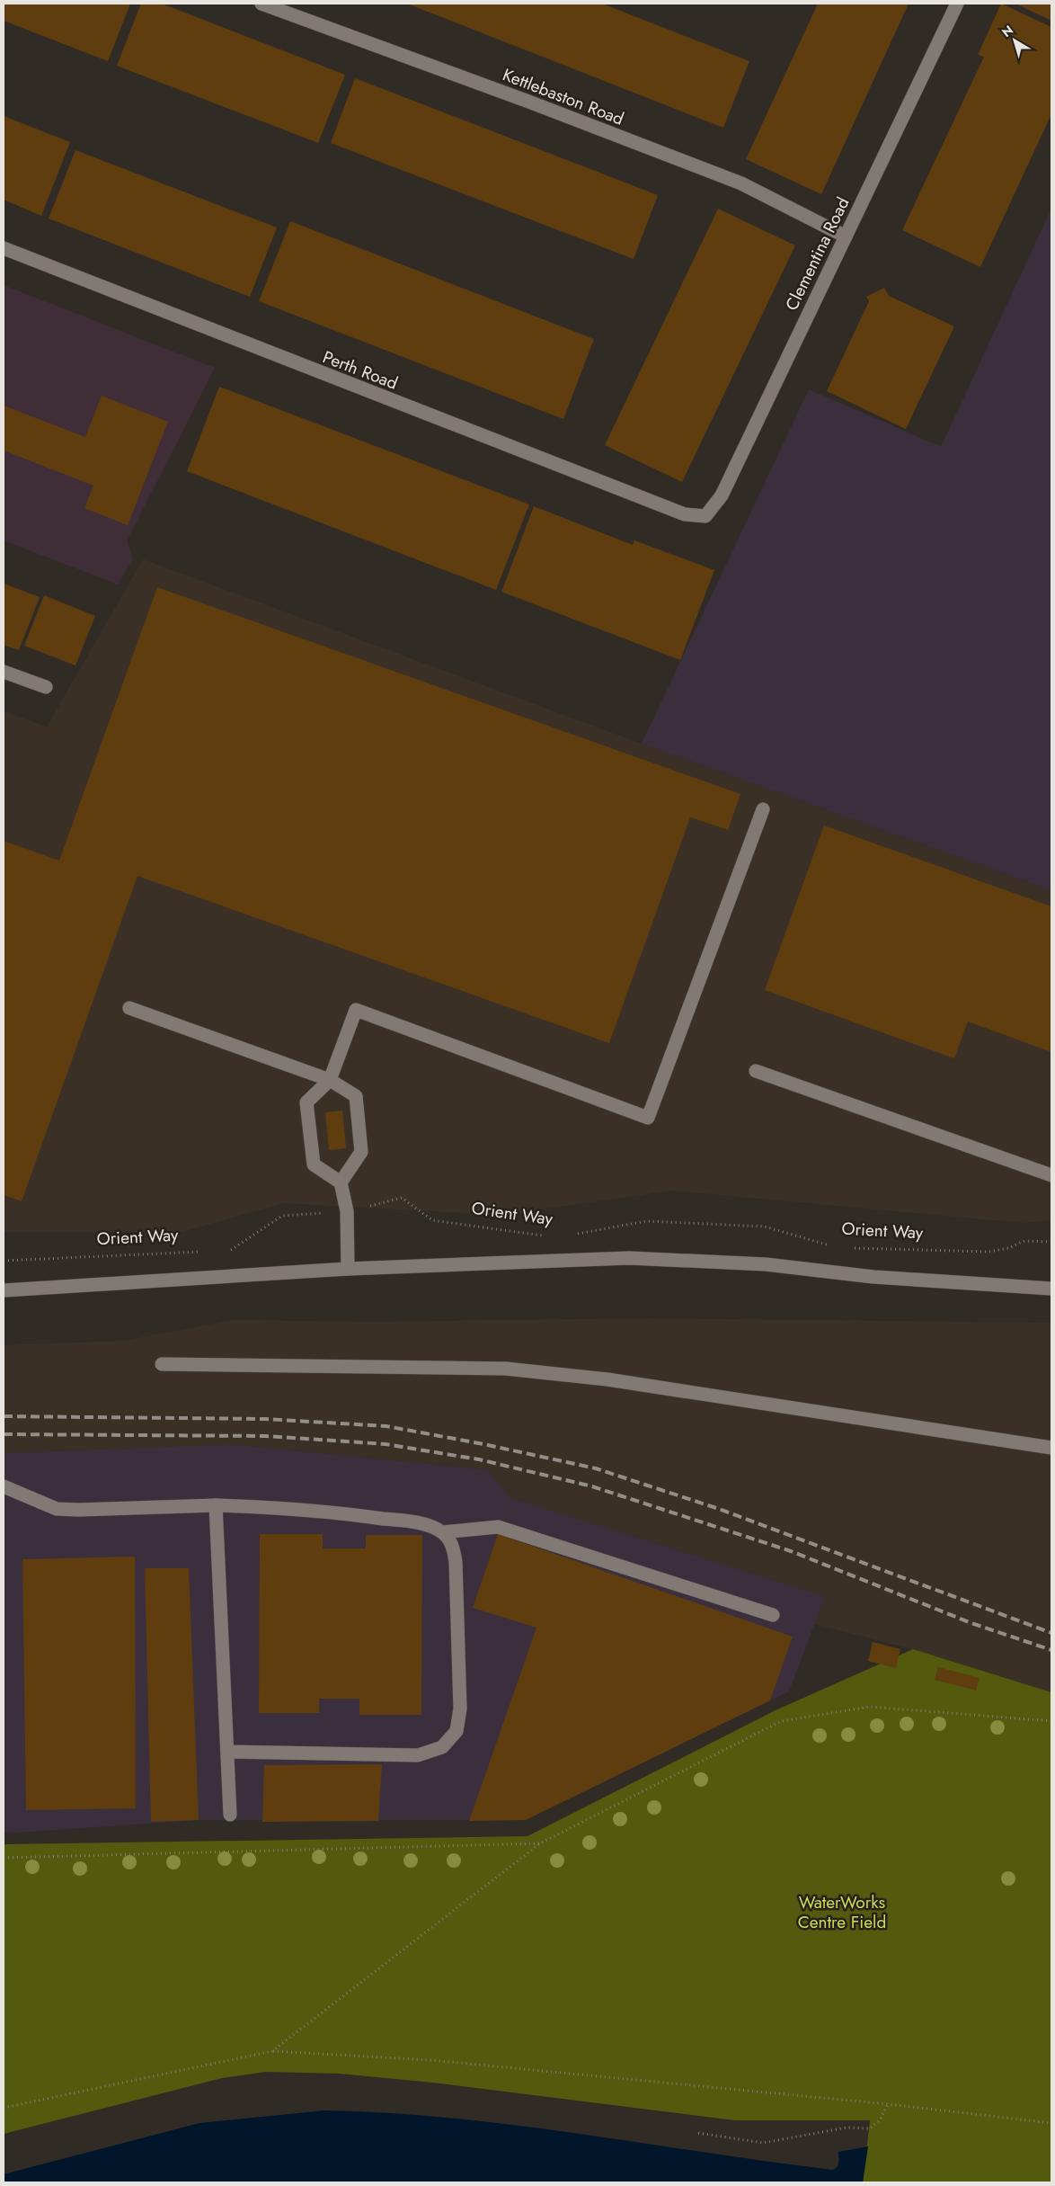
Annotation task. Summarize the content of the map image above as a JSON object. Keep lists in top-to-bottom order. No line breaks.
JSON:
{"streets":{"street":["Kettlebaston Road","Clementina Road","Perth Road"],"path":["Orient Way"]},"crossings":[["Kettlebaston Road","Clementina Road"],["Clementina Road","Perth Road"]],"parks":["WaterWorks Centre Field"],"north":"top left"}
